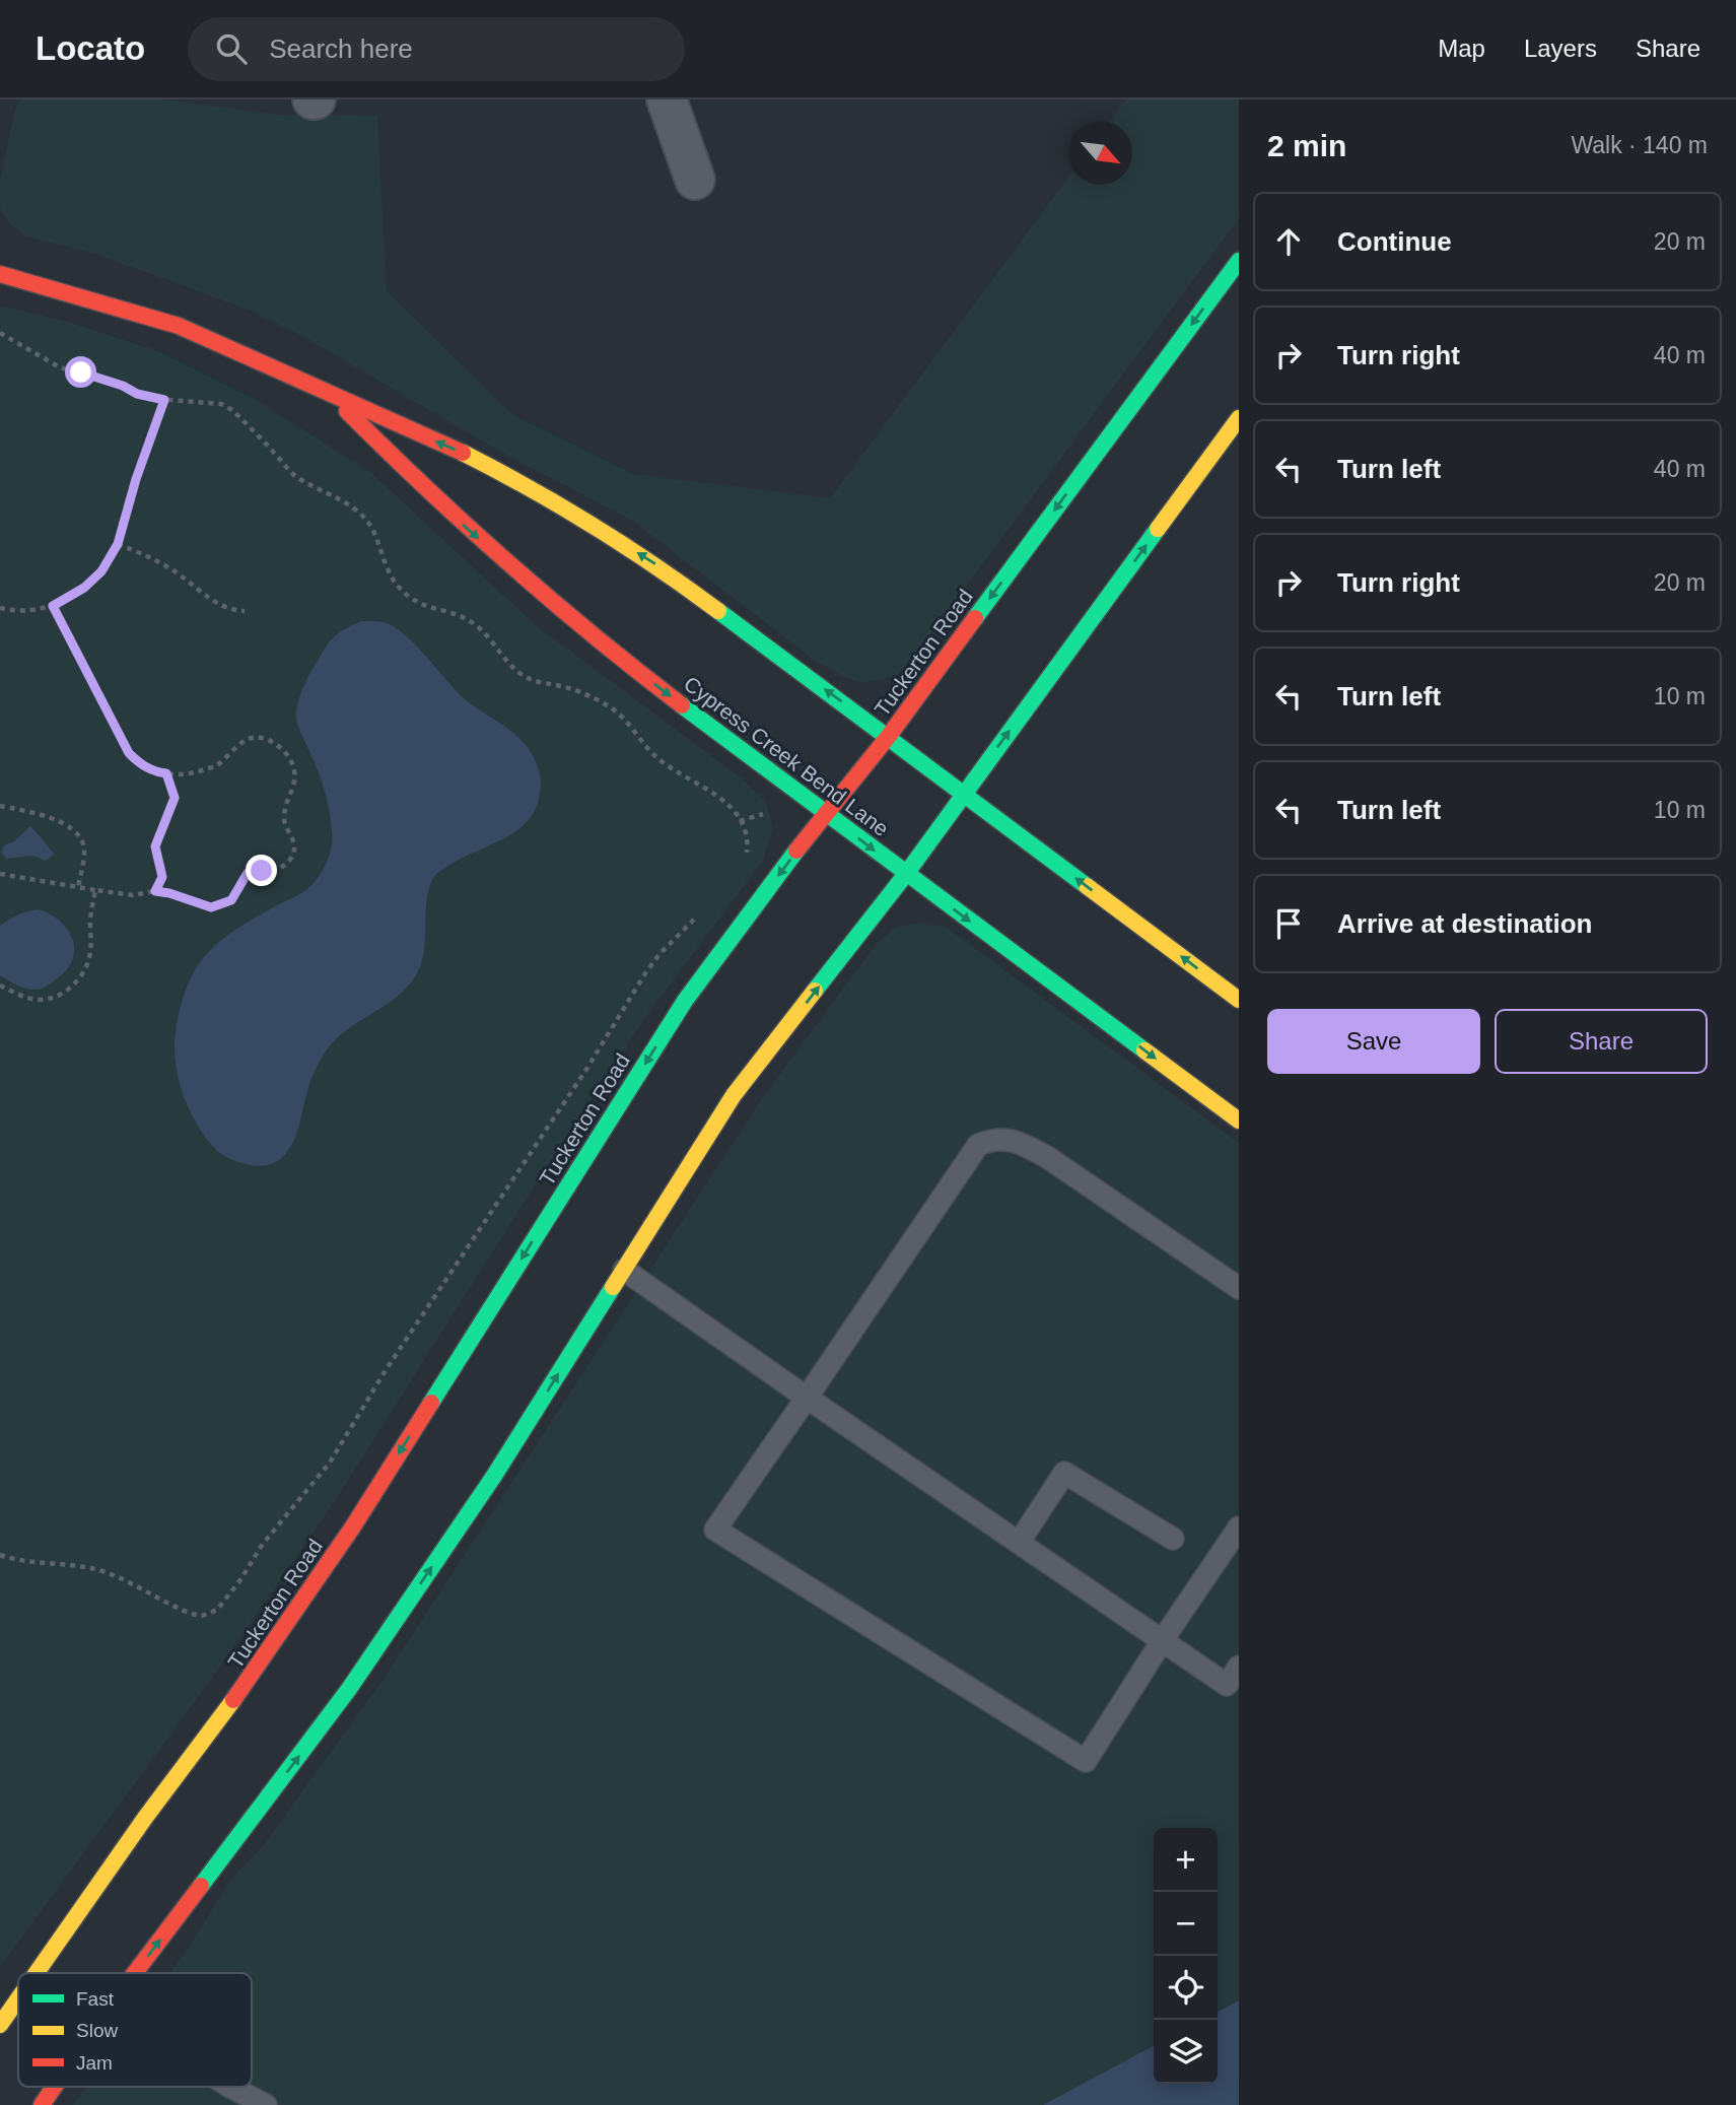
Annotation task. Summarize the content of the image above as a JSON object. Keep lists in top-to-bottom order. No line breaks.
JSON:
{"streets":{"main road":["Tuckerton Road","Cypress Creek Bend Lane"]},"crossings":[["Tuckerton Road","Cypress Creek Bend Lane"]],"legend":["Fast","Slow","Jam"],"north":"bottom right","page":{"header":"Locato","search":"Search here","nav":["Map","Layers","Share"],"heading":["2 min","Walk · 140 m"],"list":[["Continue","20 m"],["Turn right","40 m"],["Turn left","40 m"],["Turn right","20 m"],["Turn left","10 m"],["Turn left","10 m"],"Arrive at destination"],"buttons":["Save","Share"],"map_buttons":["+","−"]}}
